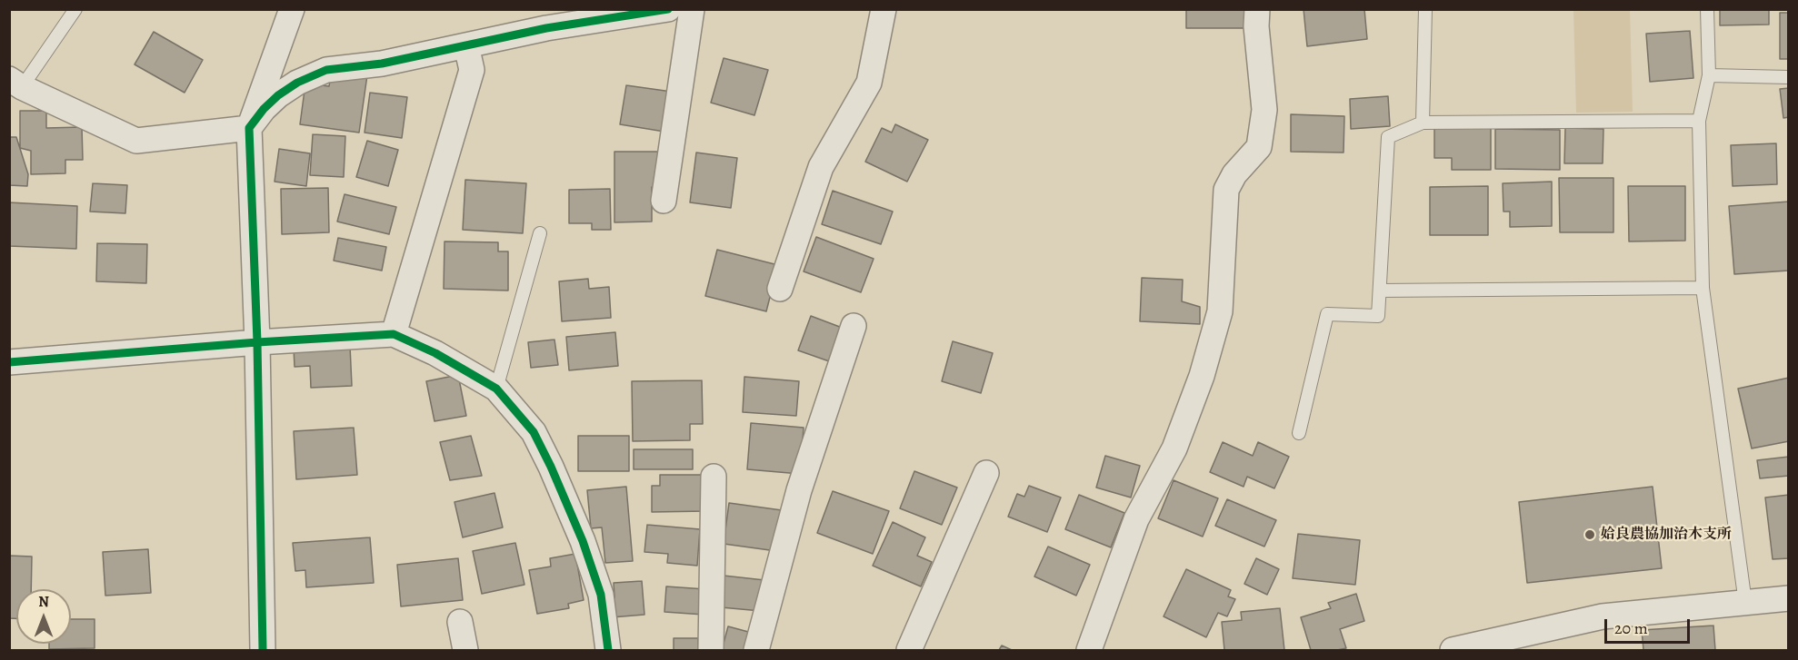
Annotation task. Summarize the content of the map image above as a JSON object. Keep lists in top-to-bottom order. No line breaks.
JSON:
{"places":["姶良農協加治木支所"],"scale_bar":"20 m","north":"top"}
